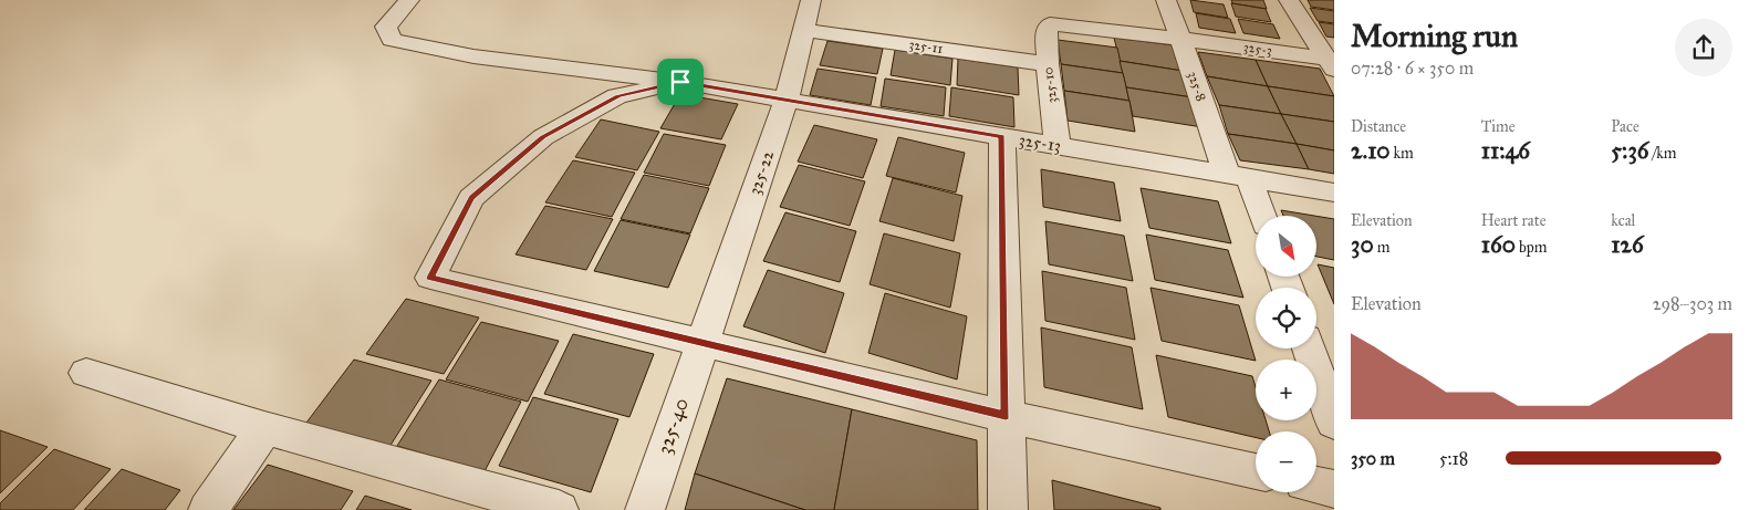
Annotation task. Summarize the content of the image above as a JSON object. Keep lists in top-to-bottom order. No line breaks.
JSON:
{"streets":{"street":["325-11","325-3","325-10","325-8","325-13","325-22","325-40"]},"crossings":[["325-11","325-10"],["325-11","325-22"],["325-3","325-10"],["325-3","325-8"],["325-10","325-13"],["325-8","325-13"],["325-13","325-22"],["325-22","325-40"]],"north":"bottom right","page":{"heading":["Morning run","07:28 · 6 × 350 m"],"stats":[["Distance","2.10 km"],["Time","11:46"],["Pace","5:36 /km"],["Elevation","30 m"],["Heart rate","160 bpm"],["kcal","126"]],"map_buttons":["+","−"],"chart":["Elevation","298–303 m"],"list":[{"name":"350 m","note":"5:18"}]}}
